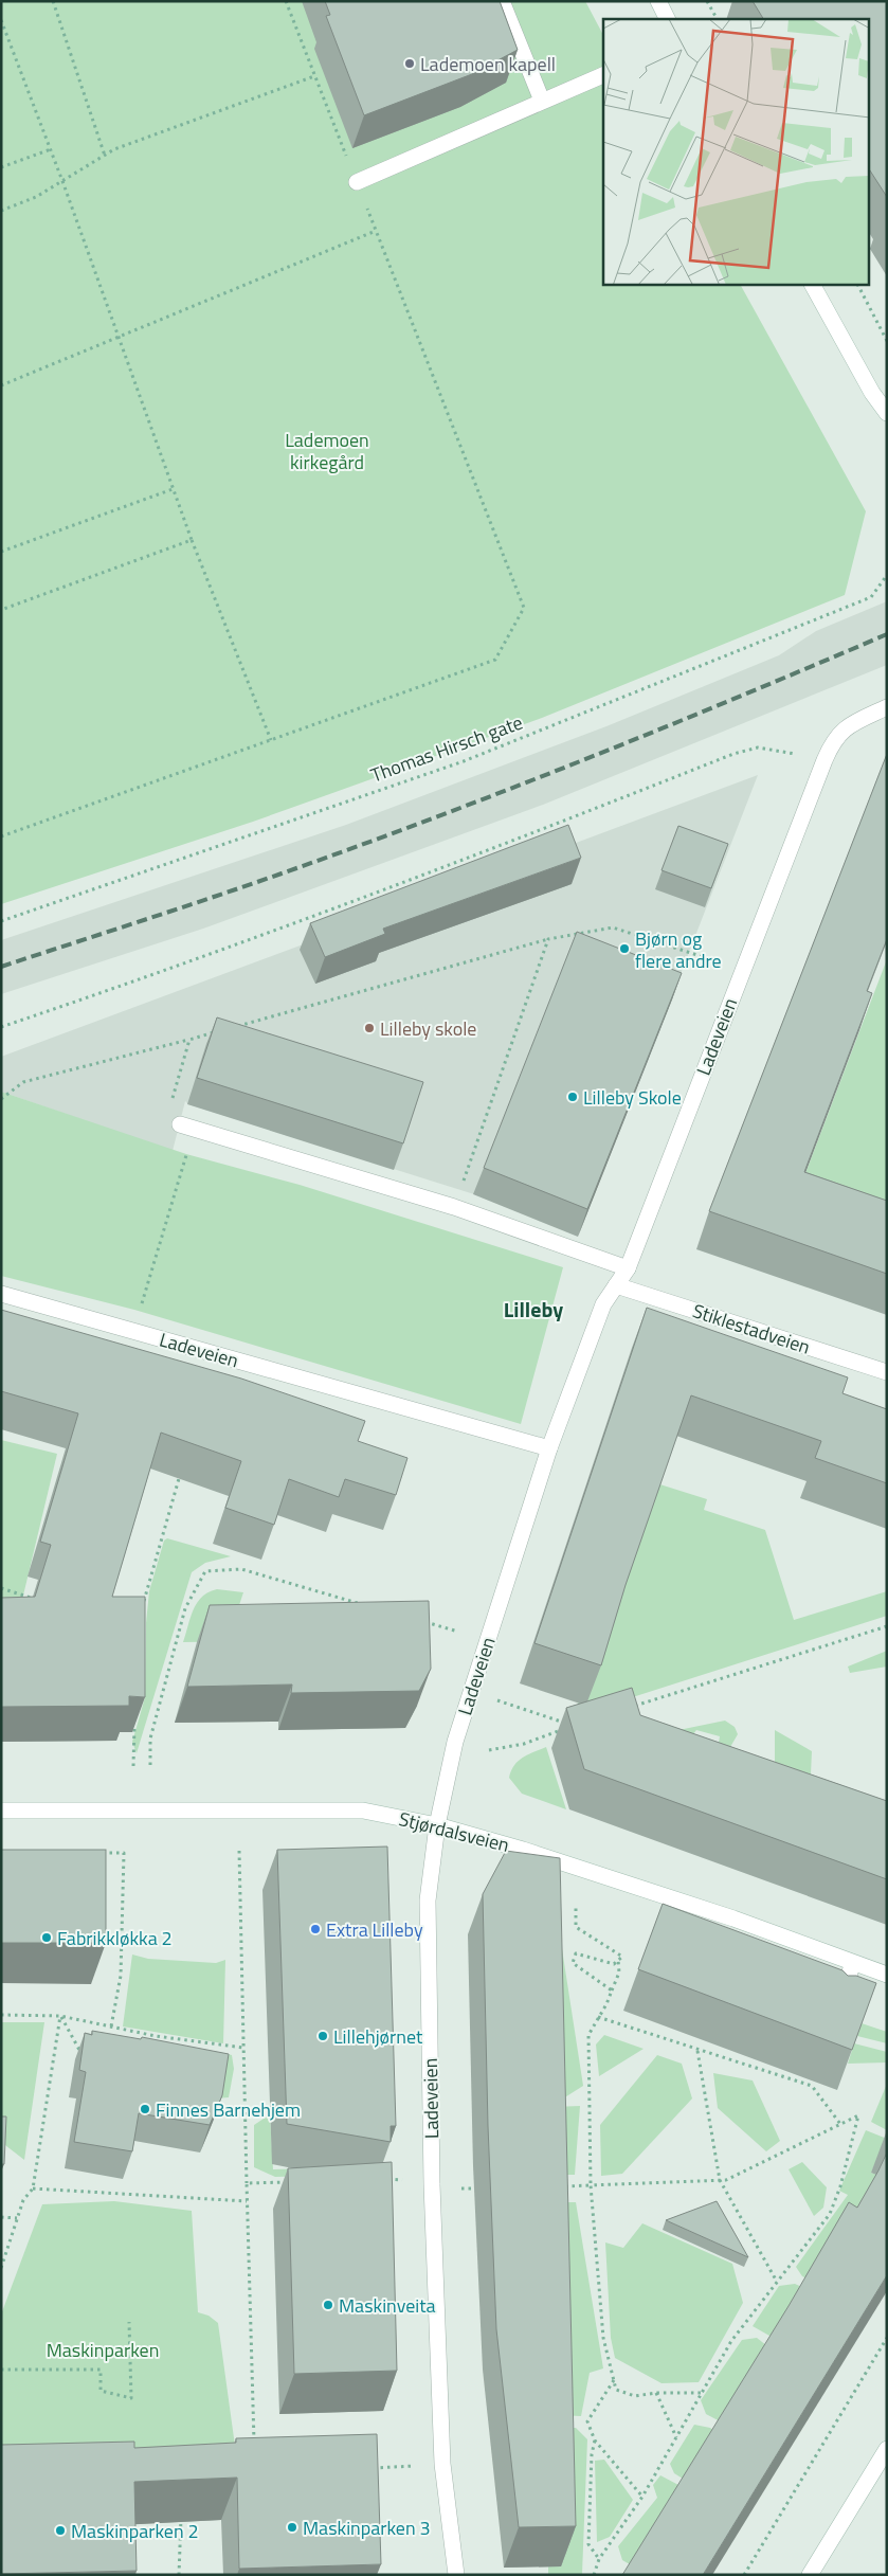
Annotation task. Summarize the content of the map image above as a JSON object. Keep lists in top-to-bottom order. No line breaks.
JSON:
{"streets":{"street":["Ladeveien","Stiklestadveien","Stjørdalsveien"],"path":["Thomas Hirsch gate"]},"crossings":[["Ladeveien","Stiklestadveien"],["Ladeveien","Stjørdalsveien"]],"districts":["Lilleby"],"parks":["Lademoen kirkegård","Maskinparken"],"places":["Lademoen kapell","Bjørn og flere andre","Lilleby skole","Lilleby Skole","Extra Lilleby","Fabrikkløkka 2","Lillehjørnet","Finnes Barnehjem","Maskinveita","Maskinparken 3","Maskinparken 2"]}
